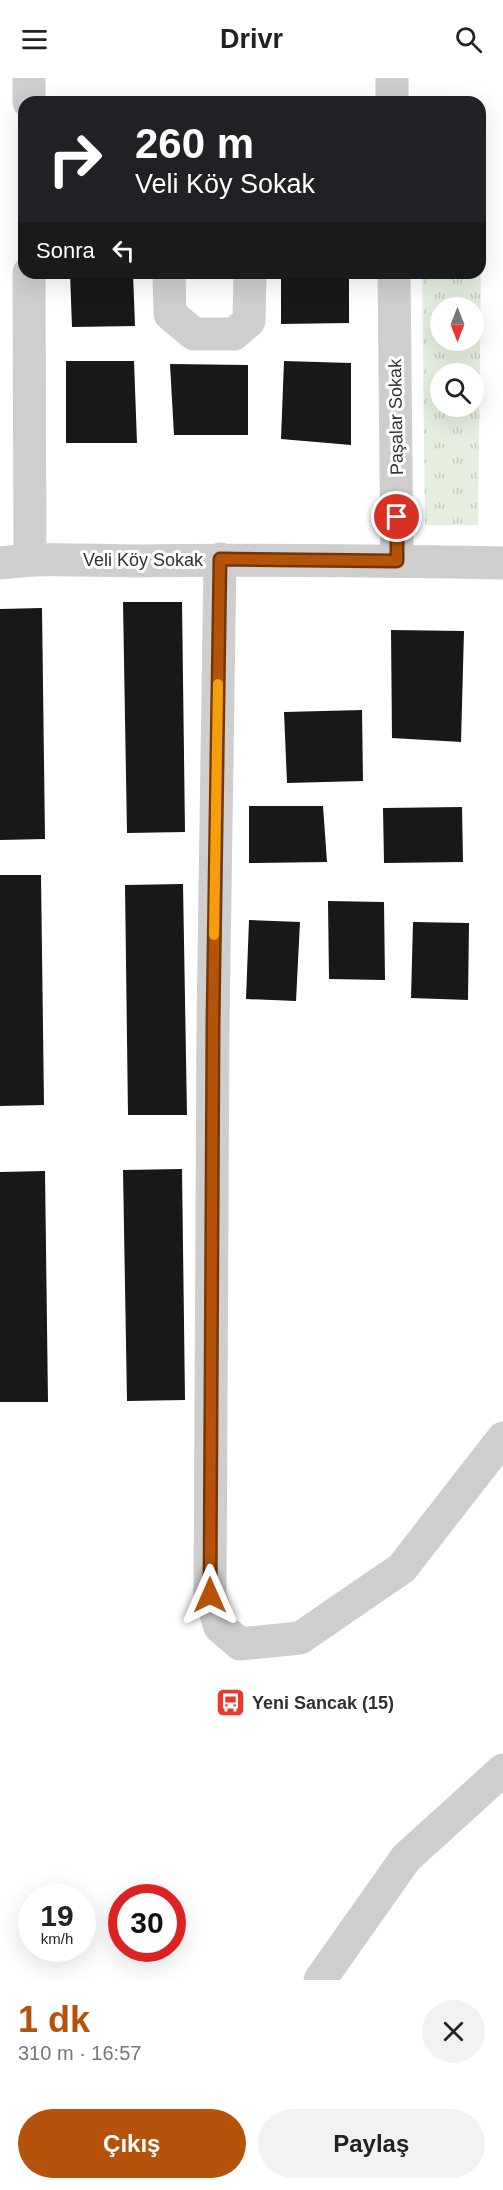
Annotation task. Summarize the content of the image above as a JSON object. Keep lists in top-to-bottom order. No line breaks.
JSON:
{"streets":{"street":["Paşalar Sokak","Veli Köy Sokak"]},"crossings":[["Paşalar Sokak","Veli Köy Sokak"]],"places":{"bus stop":["Yeni Sancak (15)"]},"north":"bottom","page":{"header":"Drivr","turn":["260 m","Veli Köy Sokak"],"then":"Sonra","speed":"19 km/h","limit":"30","heading":["1 dk","310 m · 16:57"],"buttons":["Çıkış","Paylaş"]}}
